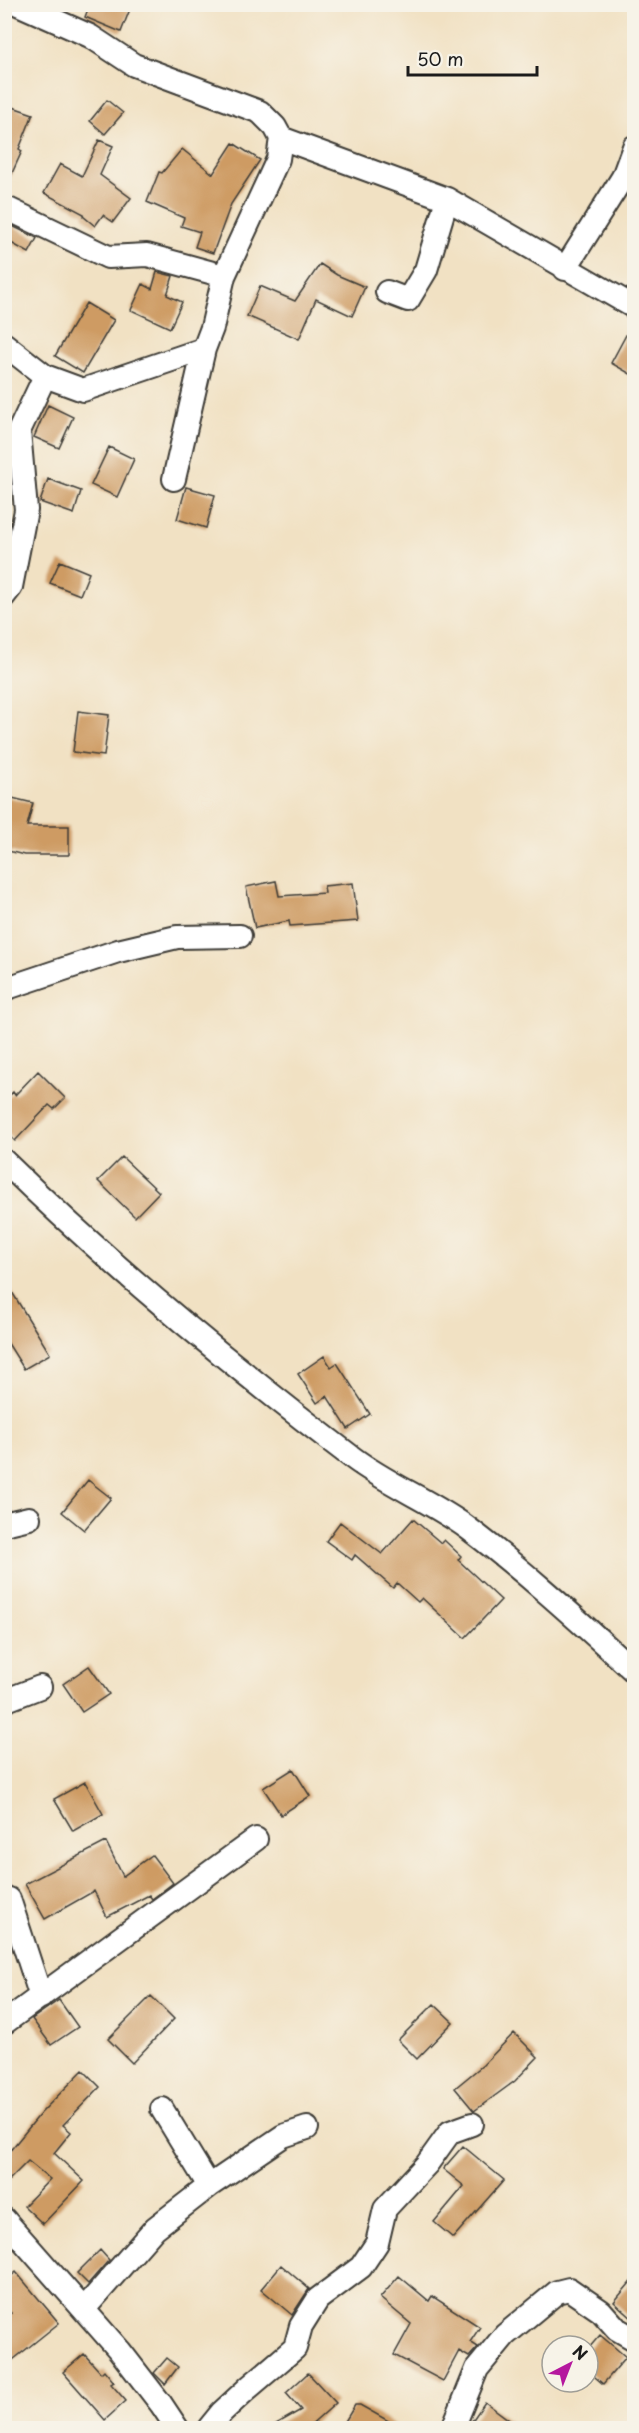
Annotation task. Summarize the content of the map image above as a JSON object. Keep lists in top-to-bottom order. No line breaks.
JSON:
{"scale_bar":"50 m","north":"top right"}
